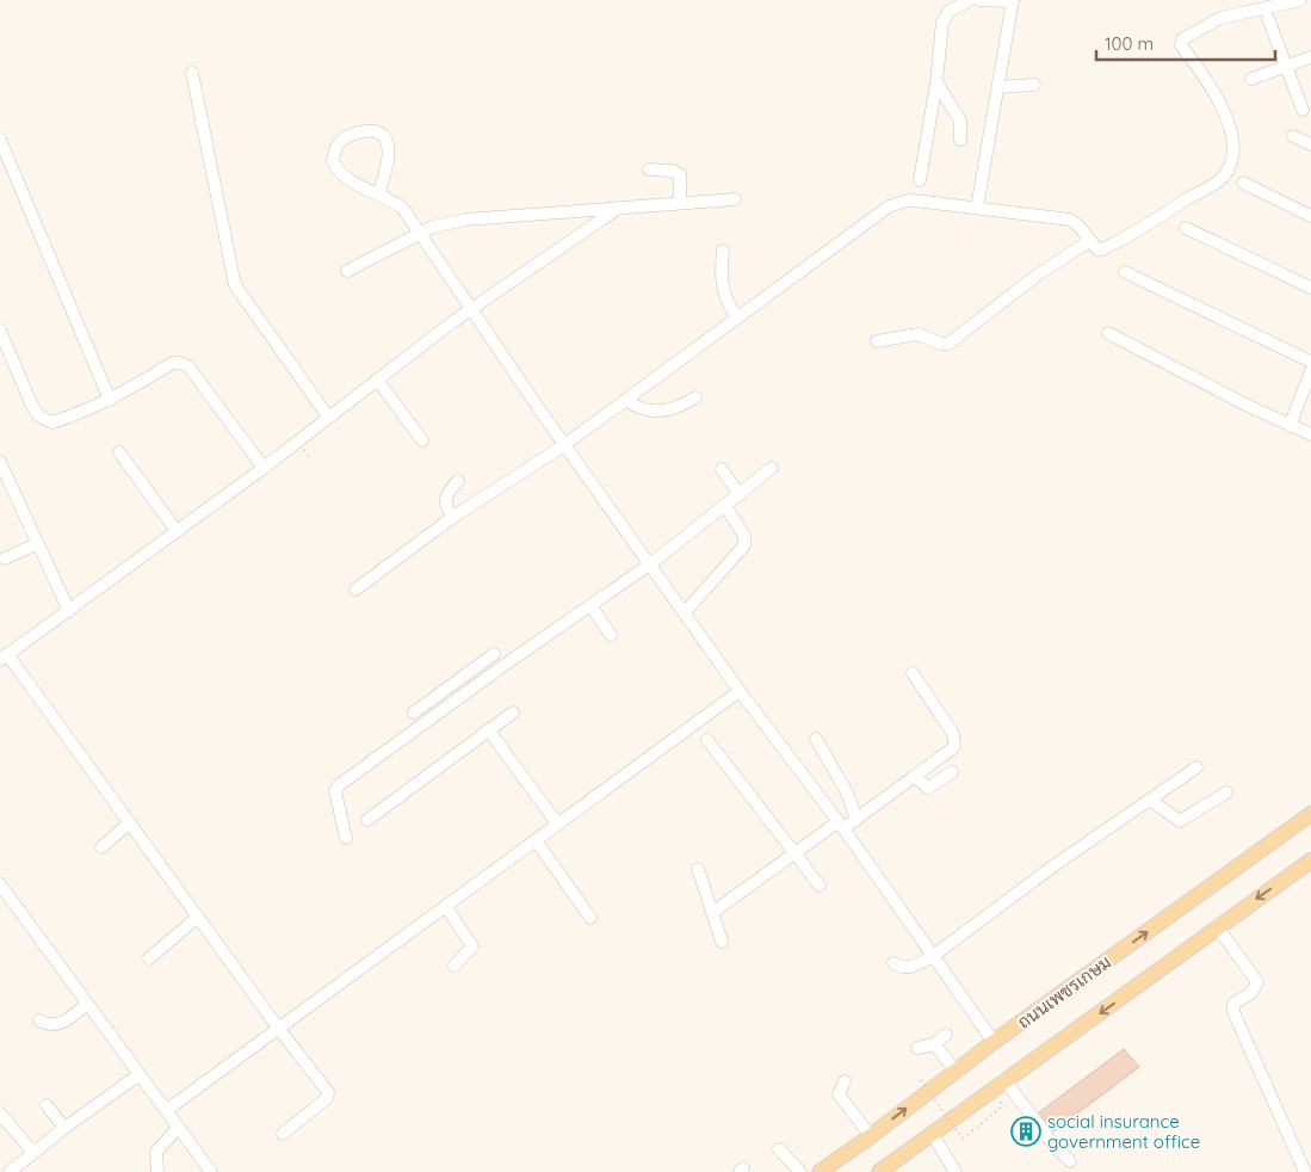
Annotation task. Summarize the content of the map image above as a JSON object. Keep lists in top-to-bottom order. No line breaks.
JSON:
{"streets":{"main road":["ถนนเพชรเกษม"]},"places":{"building":["social insurance government office"]},"scale_bar":"100 m"}
